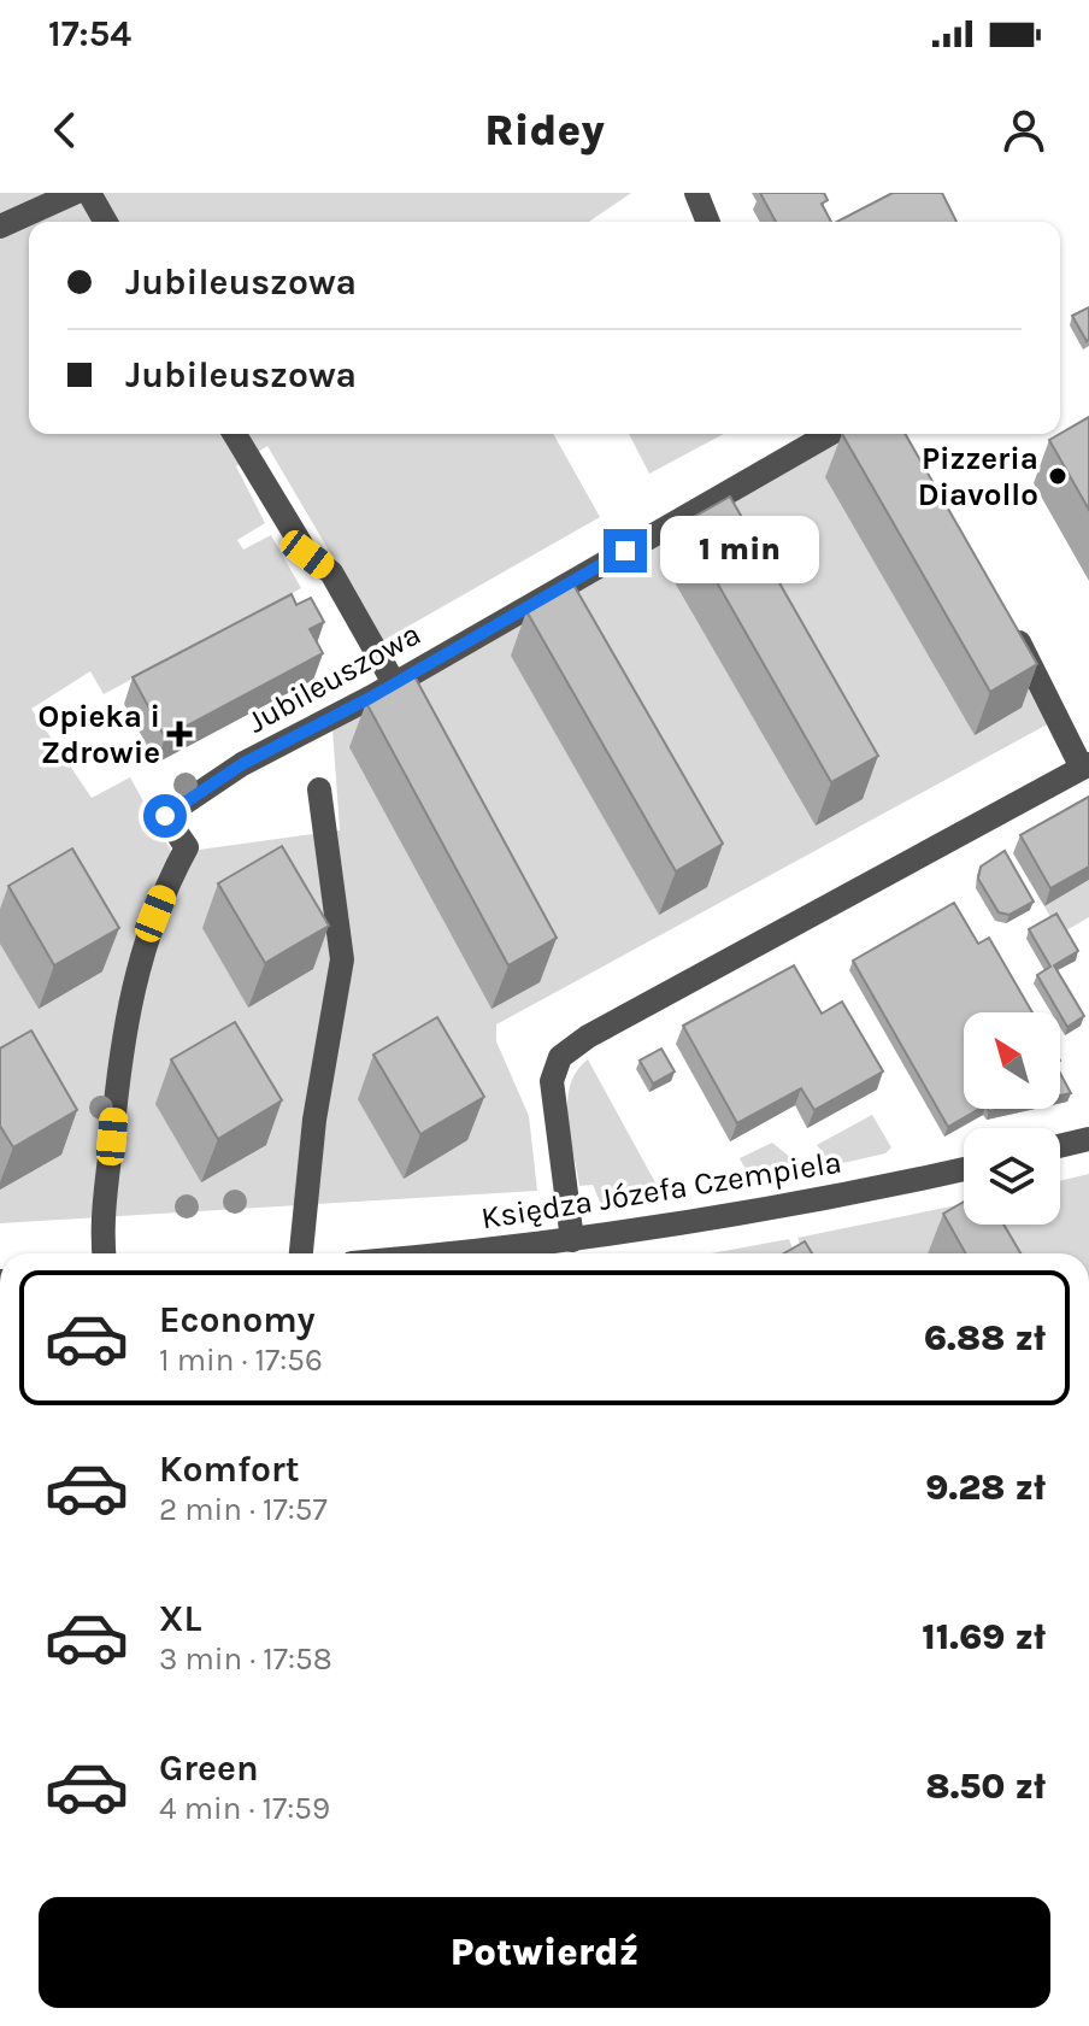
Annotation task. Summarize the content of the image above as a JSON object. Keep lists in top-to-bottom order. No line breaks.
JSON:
{"streets":{"street":["Jubileuszowa","Księdza Józefa Czempiela"]},"places":{"other":["Pizzeria Diavollo"],"health":["Opieka i Zdrowie"]},"north":"top left","page":{"status":"17:54","header":"Ridey","banner":["Jubileuszowa","Jubileuszowa"],"bubble":"1 min","list":[{"name":"Economy","note":"1 min · 17:56","value":"6.88 zł"},{"name":"Komfort","note":"2 min · 17:57","value":"9.28 zł"},{"name":"XL","note":"3 min · 17:58","value":"11.69 zł"},{"name":"Green","note":"4 min · 17:59","value":"8.50 zł"}],"buttons":"Potwierdź"}}
